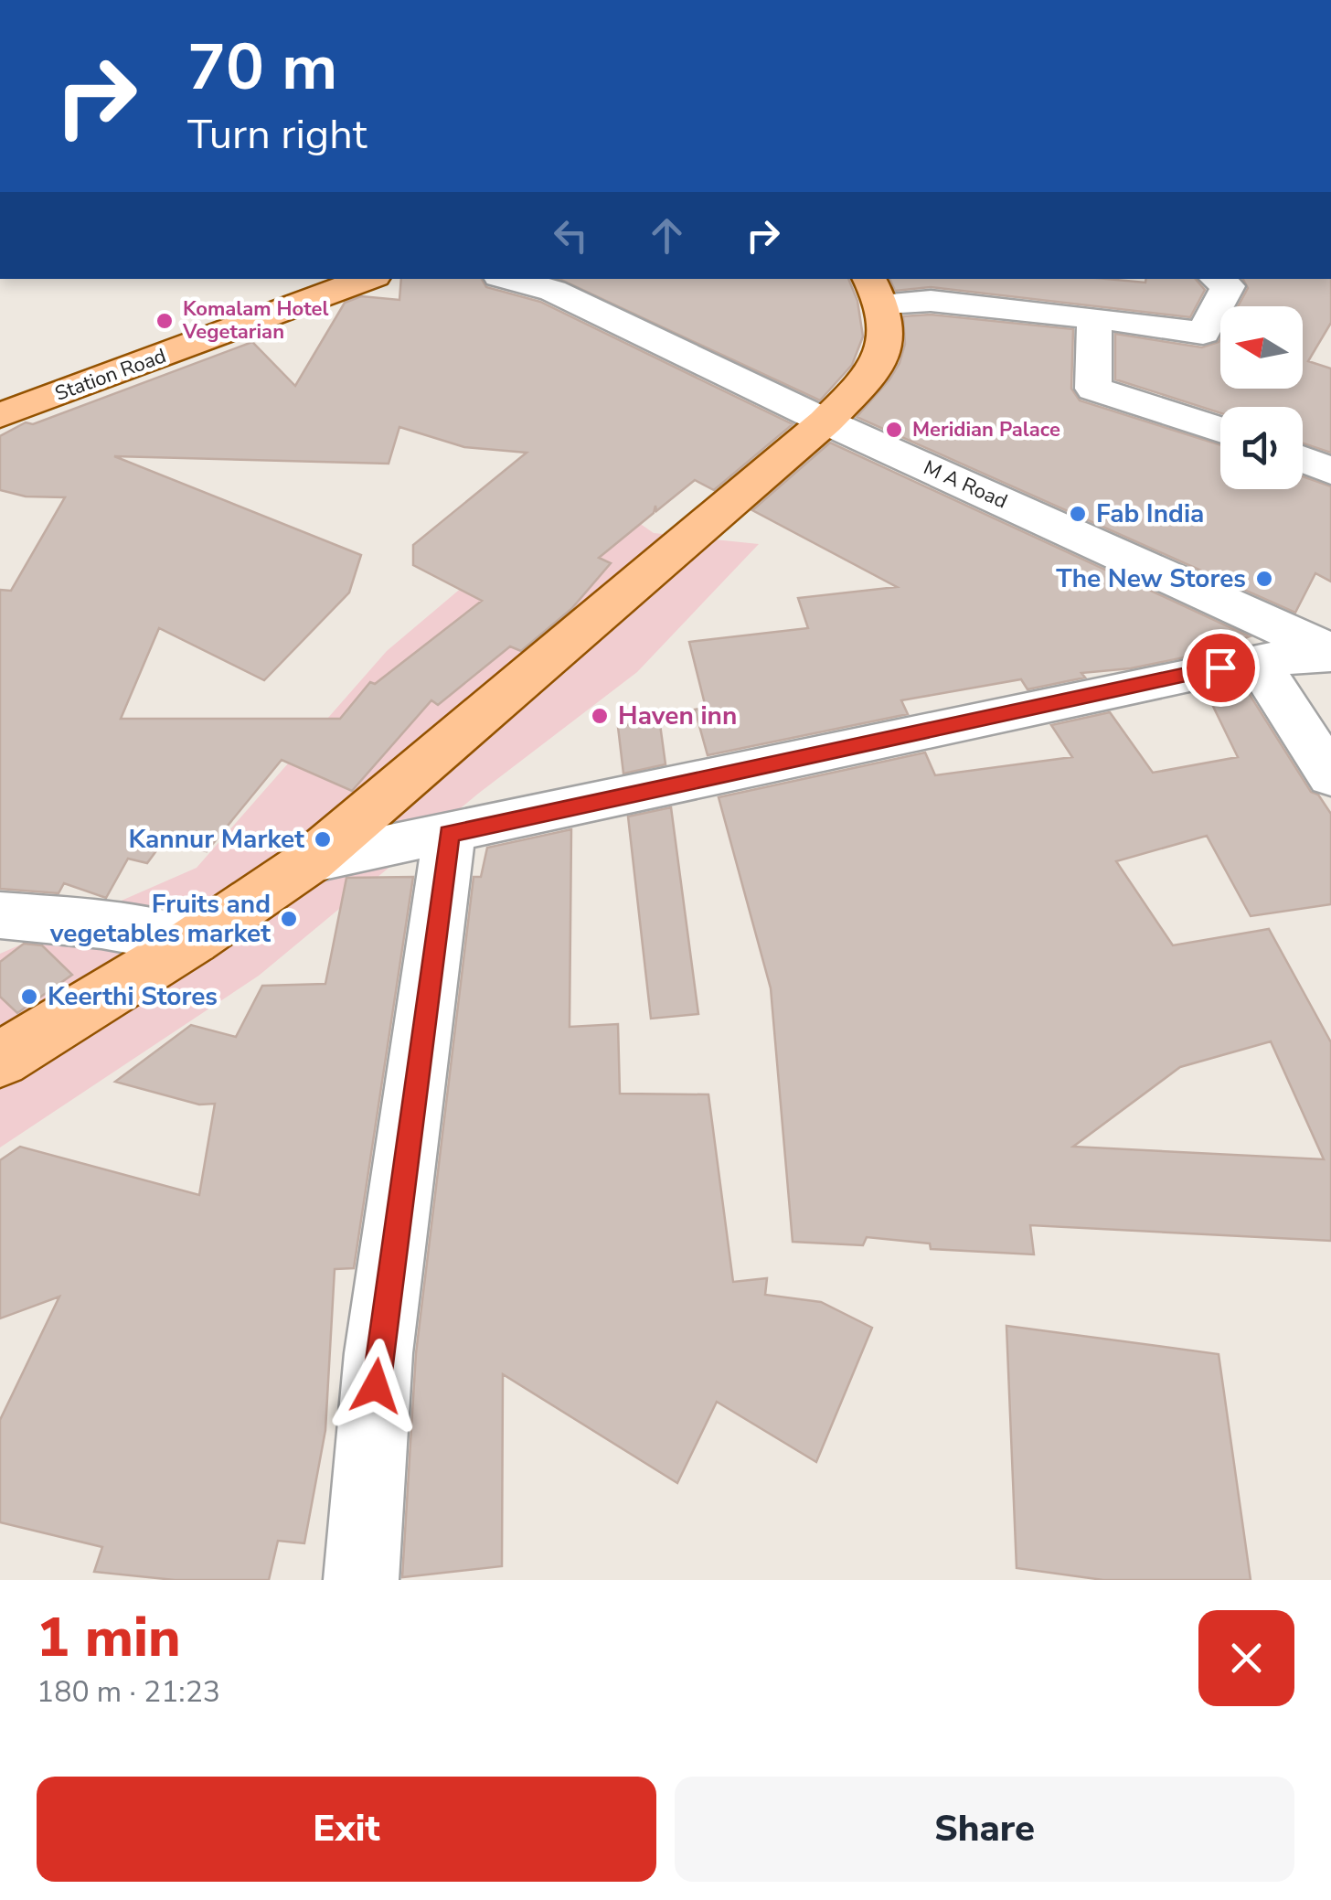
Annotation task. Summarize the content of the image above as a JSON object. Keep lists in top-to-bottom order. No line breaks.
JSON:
{"streets":{"main road":["Station Road"],"street":["M A Road"]},"places":["Komalam Hotel Vegetarian","Meridian Palace","Fab India","The New Stores","Haven inn","Kannur Market","Fruits and vegetables market","Keerthi Stores"],"north":"left","page":{"turn":["70 m","Turn right"],"heading":["1 min","180 m · 21:23"],"buttons":["Exit","Share"]}}
